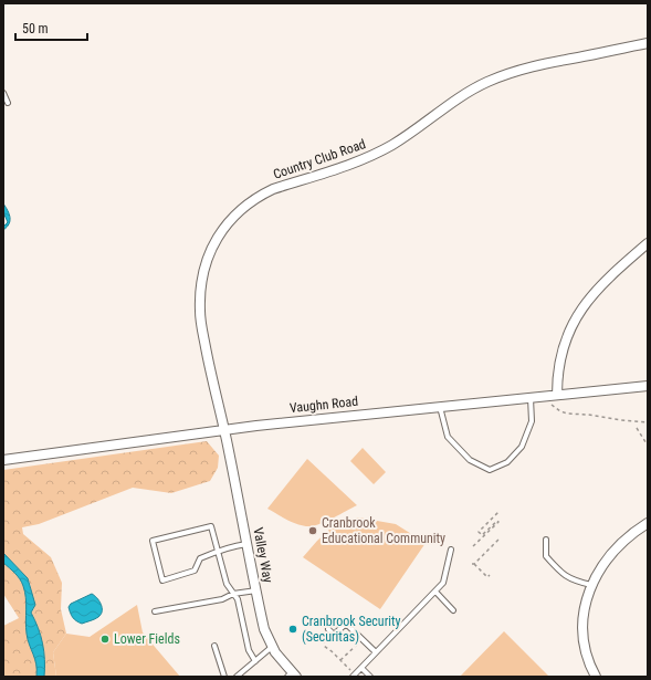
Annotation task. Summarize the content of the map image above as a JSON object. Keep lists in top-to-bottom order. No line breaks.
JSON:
{"streets":{"street":["Country Club Road","Vaughn Road","Valley Way"]},"crossings":[["Country Club Road","Vaughn Road"],["Country Club Road","Valley Way"],["Vaughn Road","Valley Way"]],"places":["Cranbrook Educational Community","Cranbrook Security (Securitas)","Lower Fields"],"scale_bar":"50 m"}
